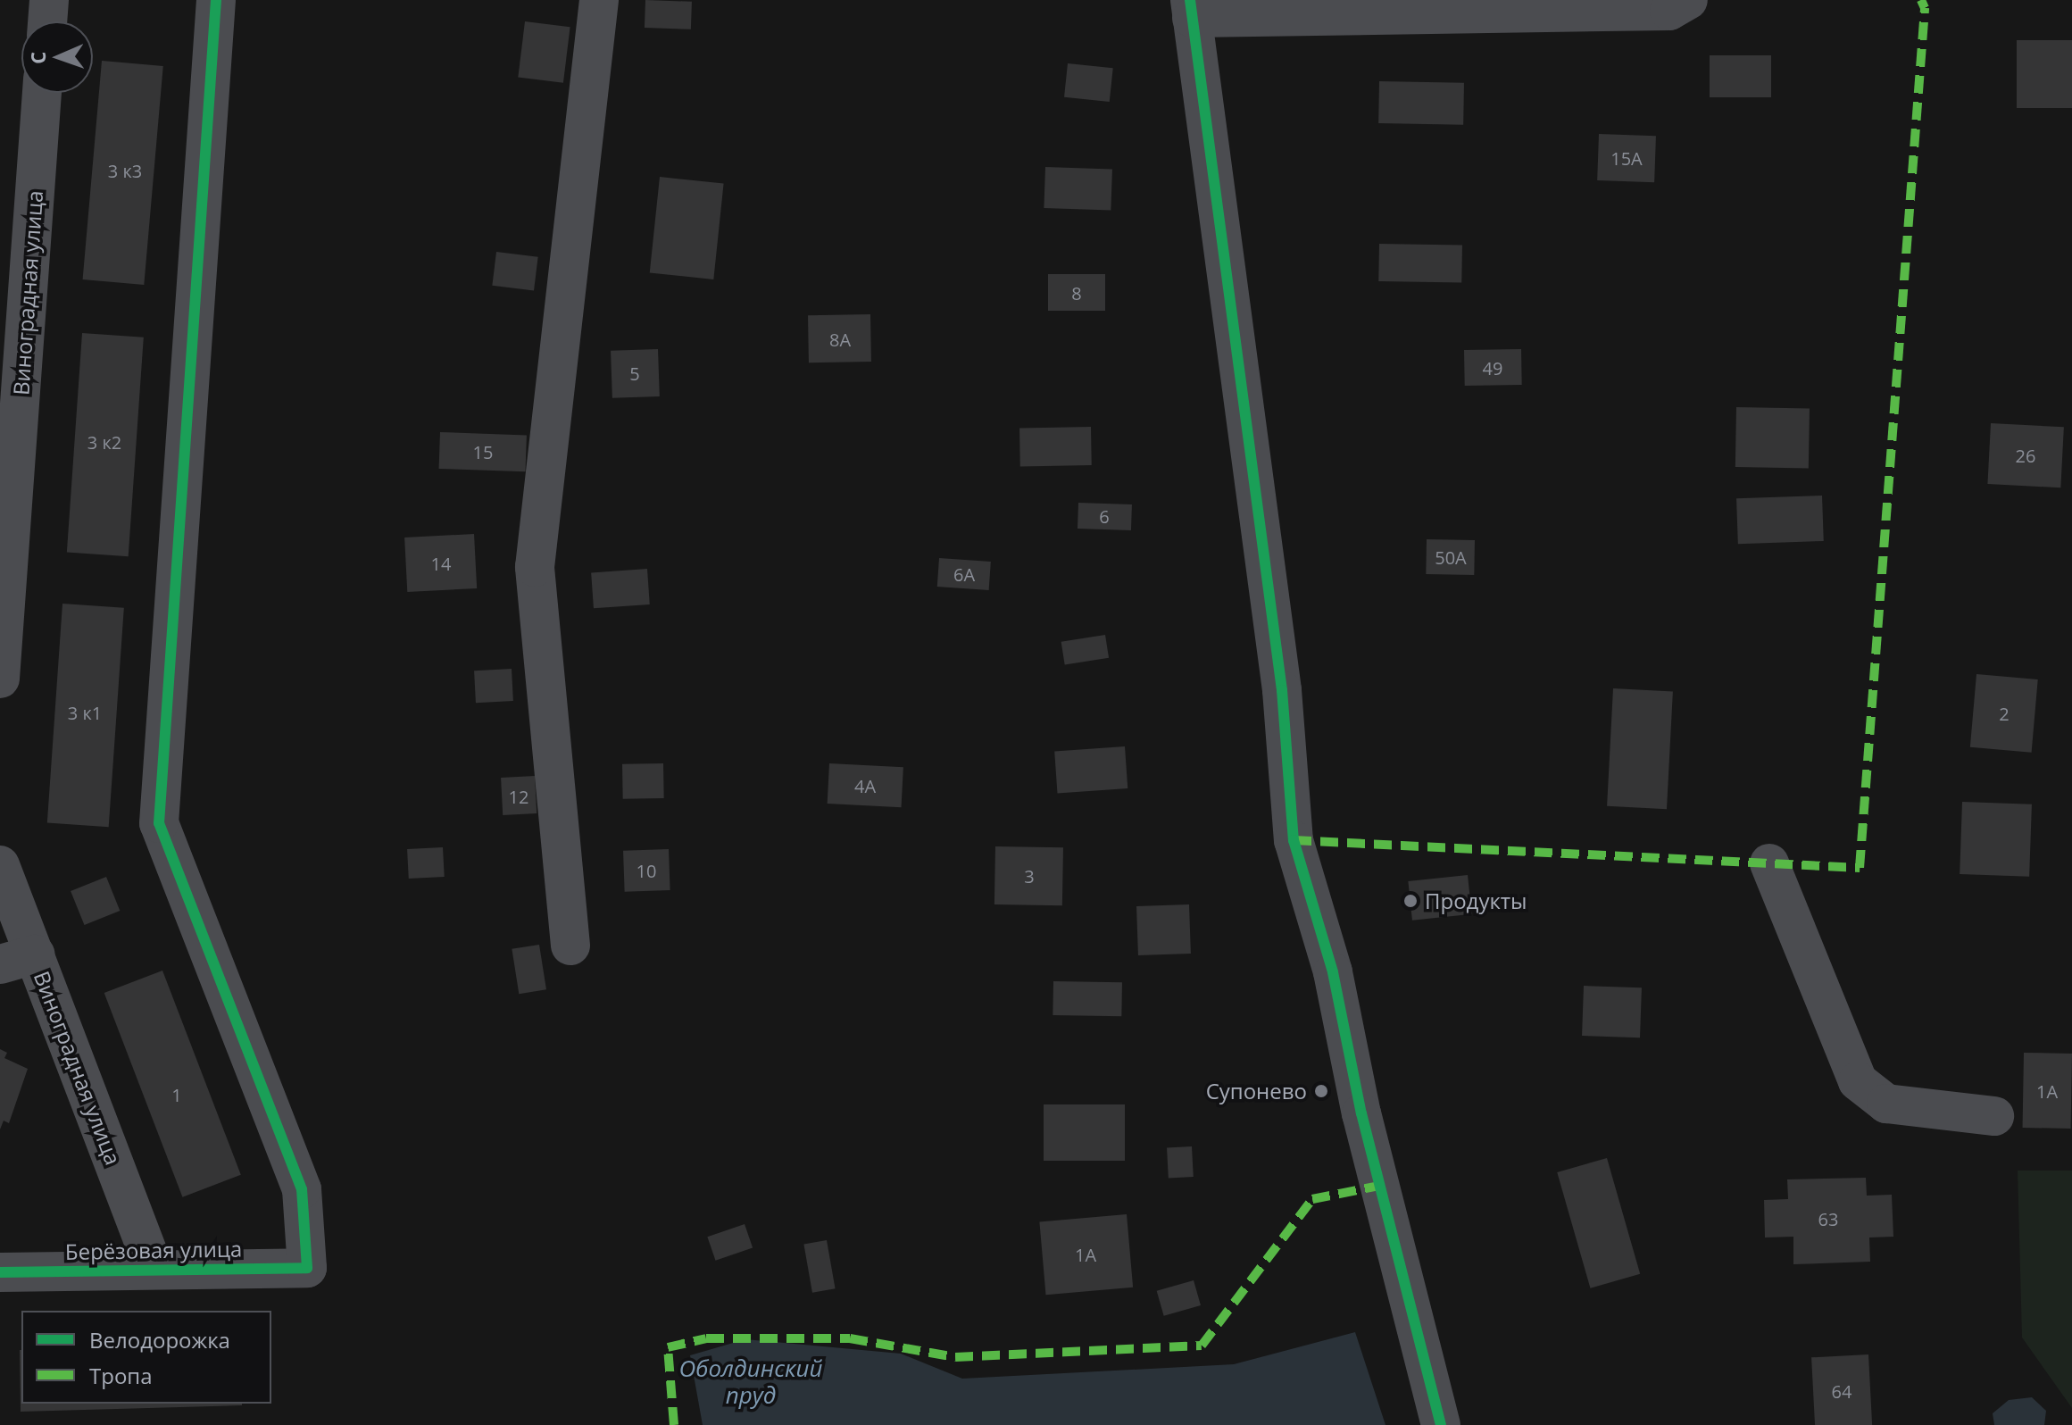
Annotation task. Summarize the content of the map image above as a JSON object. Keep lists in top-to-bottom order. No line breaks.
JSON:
{"streets":{"street":["Виноградная улица","Берёзовая улица"]},"crossings":[["Виноградная улица","Берёзовая улица"]],"water":["Оболдинский пруд"],"places":["Продукты","Супонево"],"house_numbers":["15А","3 к3","8","8А","49","5","3 к2","15","26","6","50А","14","6А","3 к1","2","4А","12","10","3","1А","1","63","1А","64"],"legend":["Велодорожка","Тропа"],"north":"left"}
